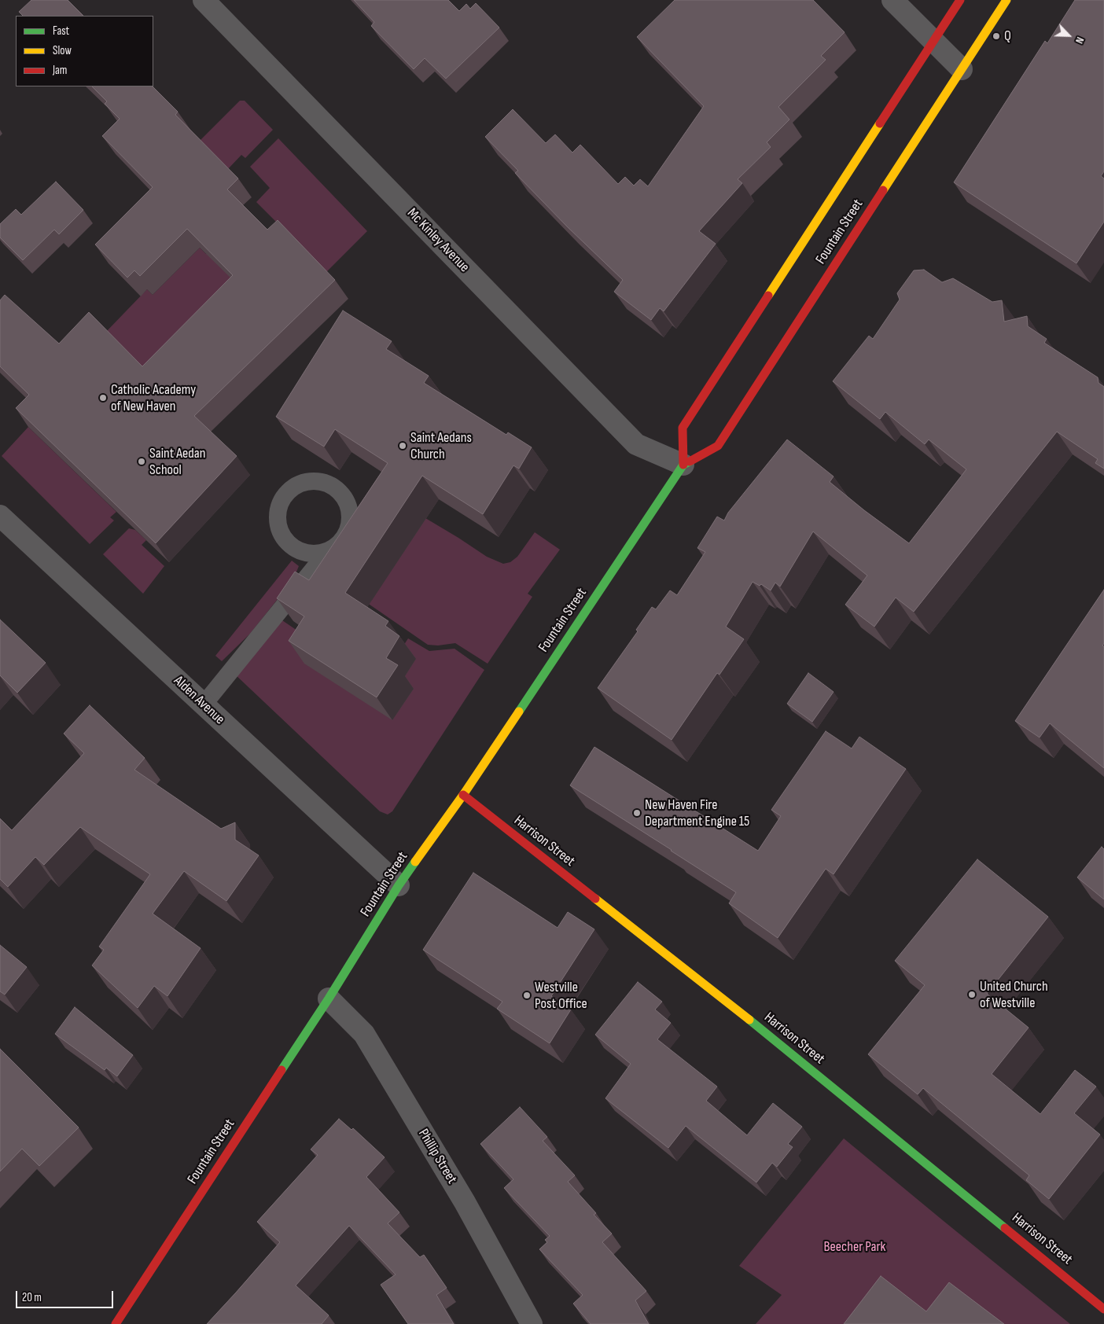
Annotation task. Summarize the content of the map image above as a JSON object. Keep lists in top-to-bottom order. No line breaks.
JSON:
{"streets":{"main road":["Fountain Street","Harrison Street"],"street":["Mc Kinley Avenue","Alden Avenue","Phillip Street"]},"crossings":[["Fountain Street","Mc Kinley Avenue"],["Fountain Street","Alden Avenue"],["Fountain Street","Harrison Street"],["Fountain Street","Phillip Street"]],"parks":["Beecher Park"],"places":["Q","Catholic Academy of New Haven","Saint Aedans Church","Saint Aedan School","New Haven Fire Department Engine 15","United Church of Westville","Westville Post Office"],"legend":["Fast","Slow","Jam"],"scale_bar":"20 m","north":"bottom right"}
